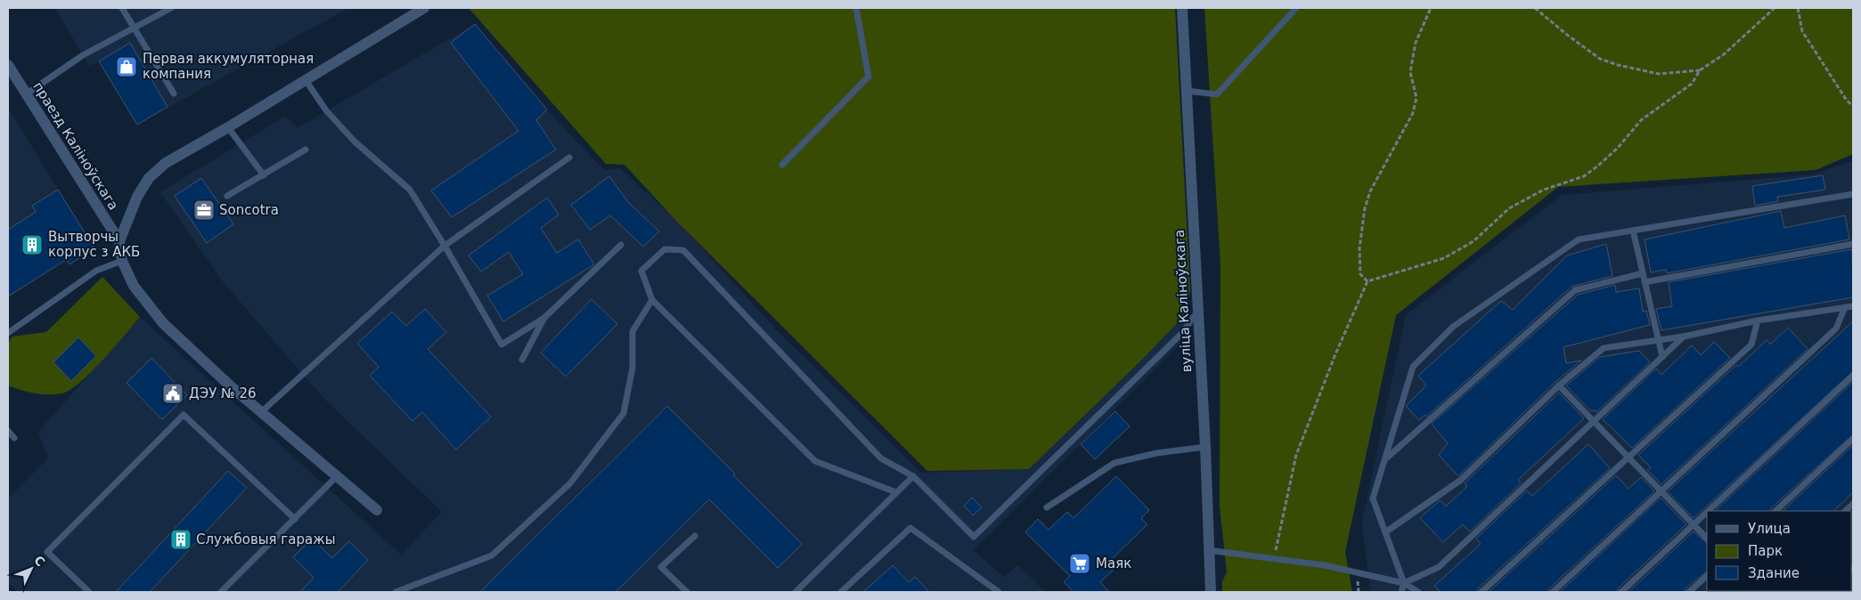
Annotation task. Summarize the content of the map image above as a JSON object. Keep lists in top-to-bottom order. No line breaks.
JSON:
{"streets":{"street":["праезд Каліноўскага","вуліца Каліноўскага"]},"places":{"shop":["Первая аккумуляторная компания"],"office":["Soncotra"],"building":["Вытворчы корпус з АКБ","Службовыя гаражы"],"public building":["ДЭУ № 26"],"supermarket":["Маяк"]},"legend":["Улица","Парк","Здание"],"north":"top right"}
